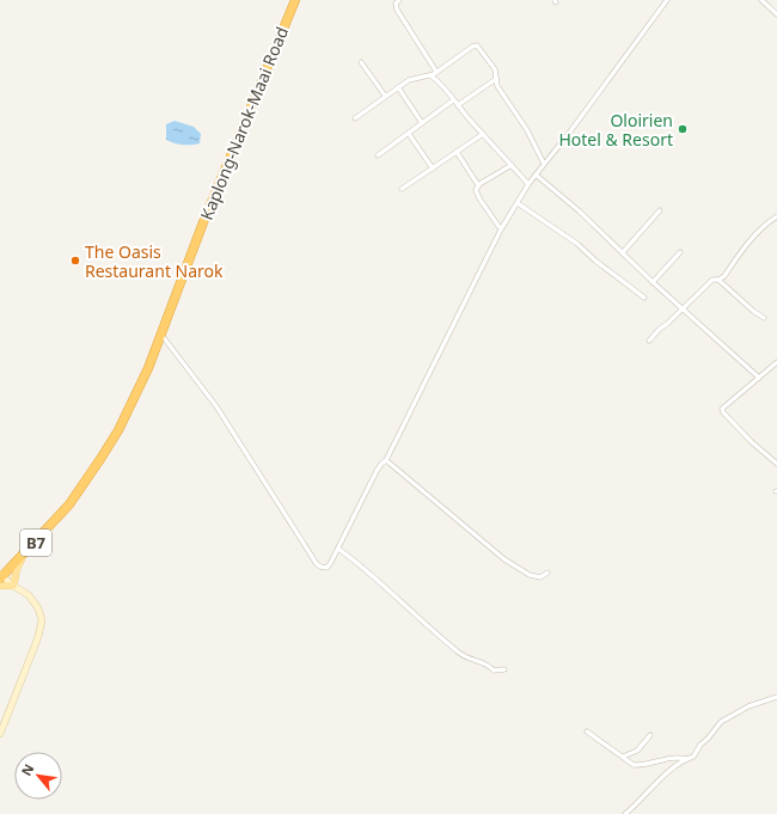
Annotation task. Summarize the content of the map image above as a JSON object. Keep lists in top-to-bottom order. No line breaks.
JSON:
{"streets":{"highway":["Kaplong-Narok-Maai Road","B7"]},"places":["Oloirien Hotel & Resort","The Oasis Restaurant Narok"],"north":"top left"}
